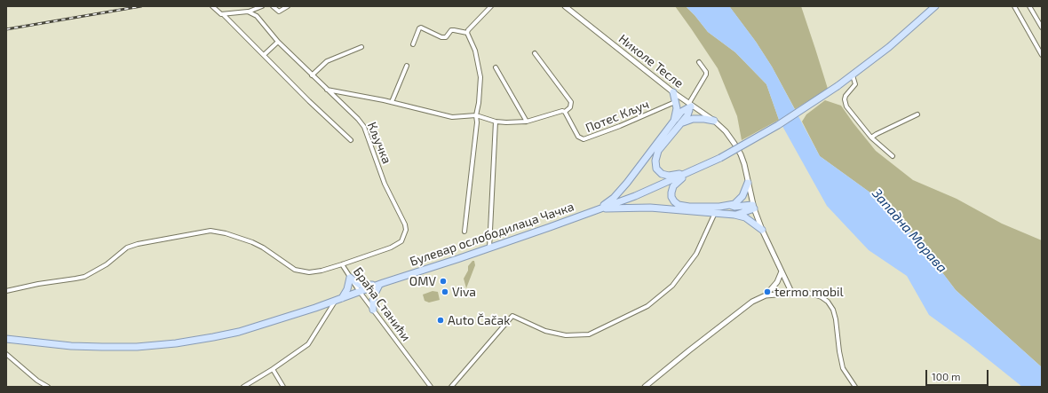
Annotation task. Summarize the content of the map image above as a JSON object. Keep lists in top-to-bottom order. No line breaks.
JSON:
{"streets":{"main road":["Булевар ослободилаца Чачка"],"street":["Николе Тесле","Потес Кључ","Кључка","Браћа Станићи"]},"crossings":[["Кључка","Браћа Станићи"],["Булевар ослободилаца Чачка","Браћа Станићи"]],"water":["Западна Морава"],"places":["OMV","Viva","termo mobil","Auto Čačak"],"scale_bar":"100 m"}
